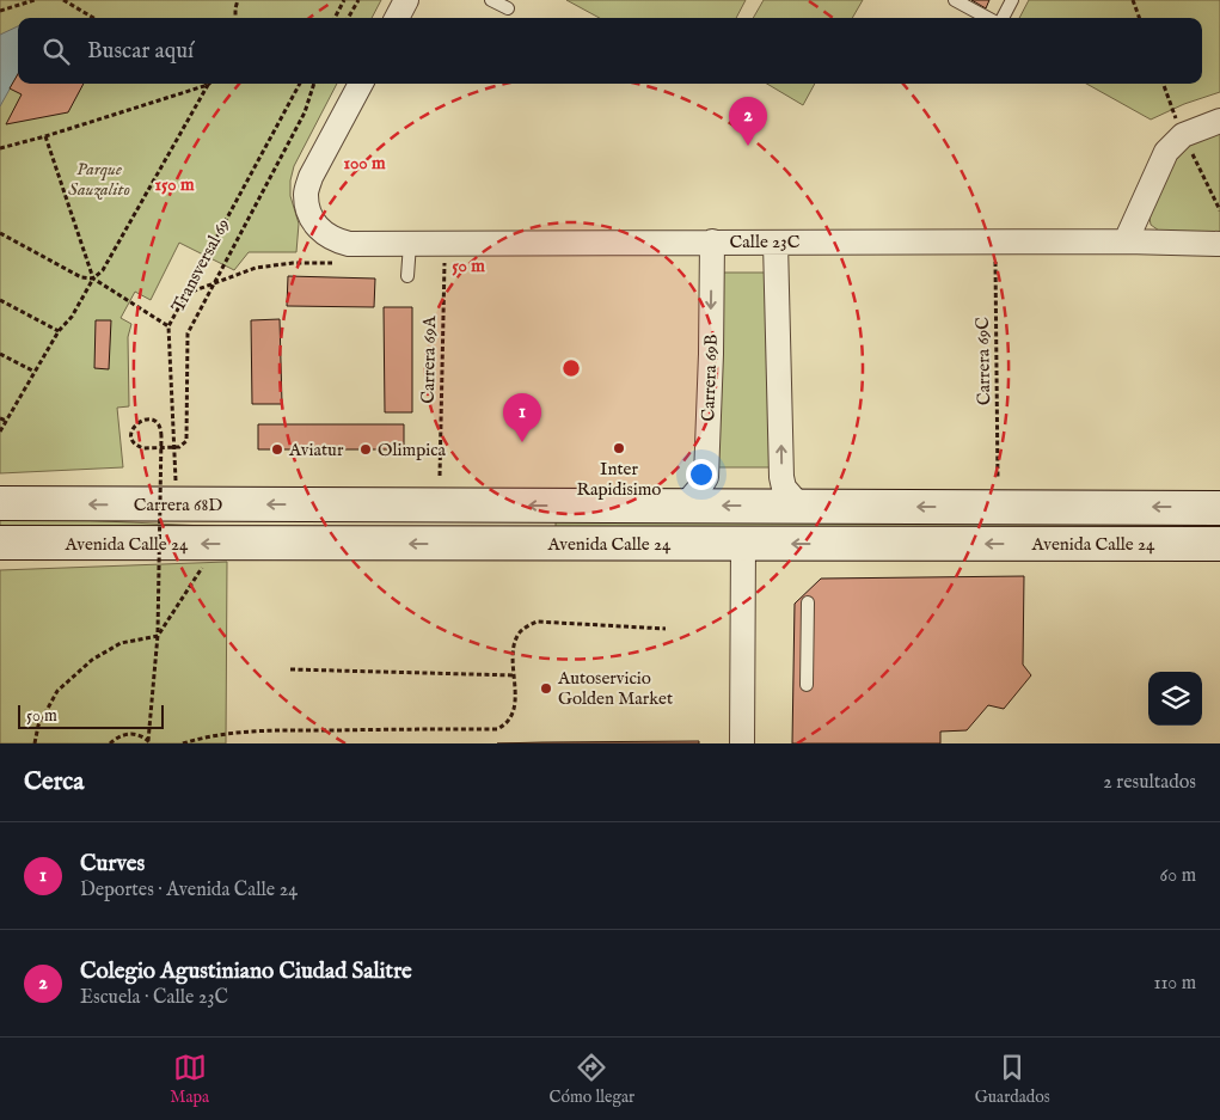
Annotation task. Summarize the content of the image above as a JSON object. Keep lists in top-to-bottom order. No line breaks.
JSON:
{"streets":{"main road":["Carrera 68D","Avenida Calle 24"],"street":["Calle 23C","Carrera 69B"],"path":["Transversal 69","Carrera 69A","Carrera 69C"]},"crossings":[["Calle 23C","Carrera 69A"],["Calle 23C","Carrera 69C"],["Calle 23C","Carrera 69B"],["Transversal 69","Carrera 68D"],["Carrera 69B","Avenida Calle 24"],["Carrera 68D","Avenida Calle 24"]],"one_way":["Carrera 68D","Avenida Calle 24"],"parks":["Parque Sauzalito"],"places":["Inter Rapidisimo","Aviatur","Olimpica","Autoservicio Golden Market"],"scale_bar":"50 m","page":{"search":"Buscar aquí","pins":["2","1"],"scale":"50 m","heading":["Cerca","2 resultados"],"list":[{"mark":"1","name":"Curves","note":"Deportes · Avenida Calle 24","value":"60 m"},{"mark":"2","name":"Colegio Agustiniano Ciudad Salitre","note":"Escuela · Calle 23C","value":"110 m"}],"nav":["Mapa","Cómo llegar","Guardados"]},"rings":["100 m","150 m","50 m"]}
